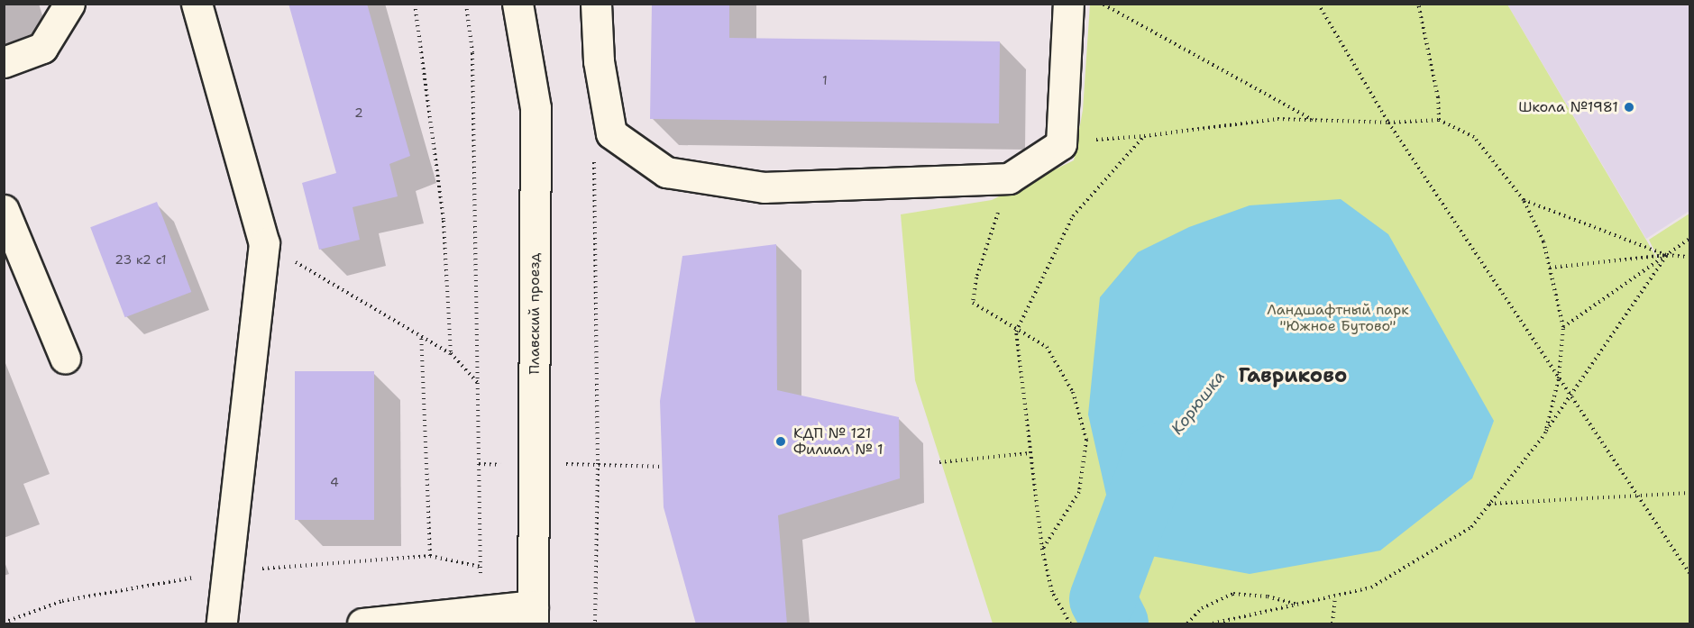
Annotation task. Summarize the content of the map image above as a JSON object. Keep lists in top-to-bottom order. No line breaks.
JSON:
{"streets":{"street":["Плавский проезд"]},"districts":["Гавриково"],"water":["Корюшка"],"parks":["Ландшафтный парк \"Южное Бутово\""],"places":["Школа №1981","КДП № 121 Филиал № 1"],"house_numbers":["1","2","23 к2 с1","4"]}
